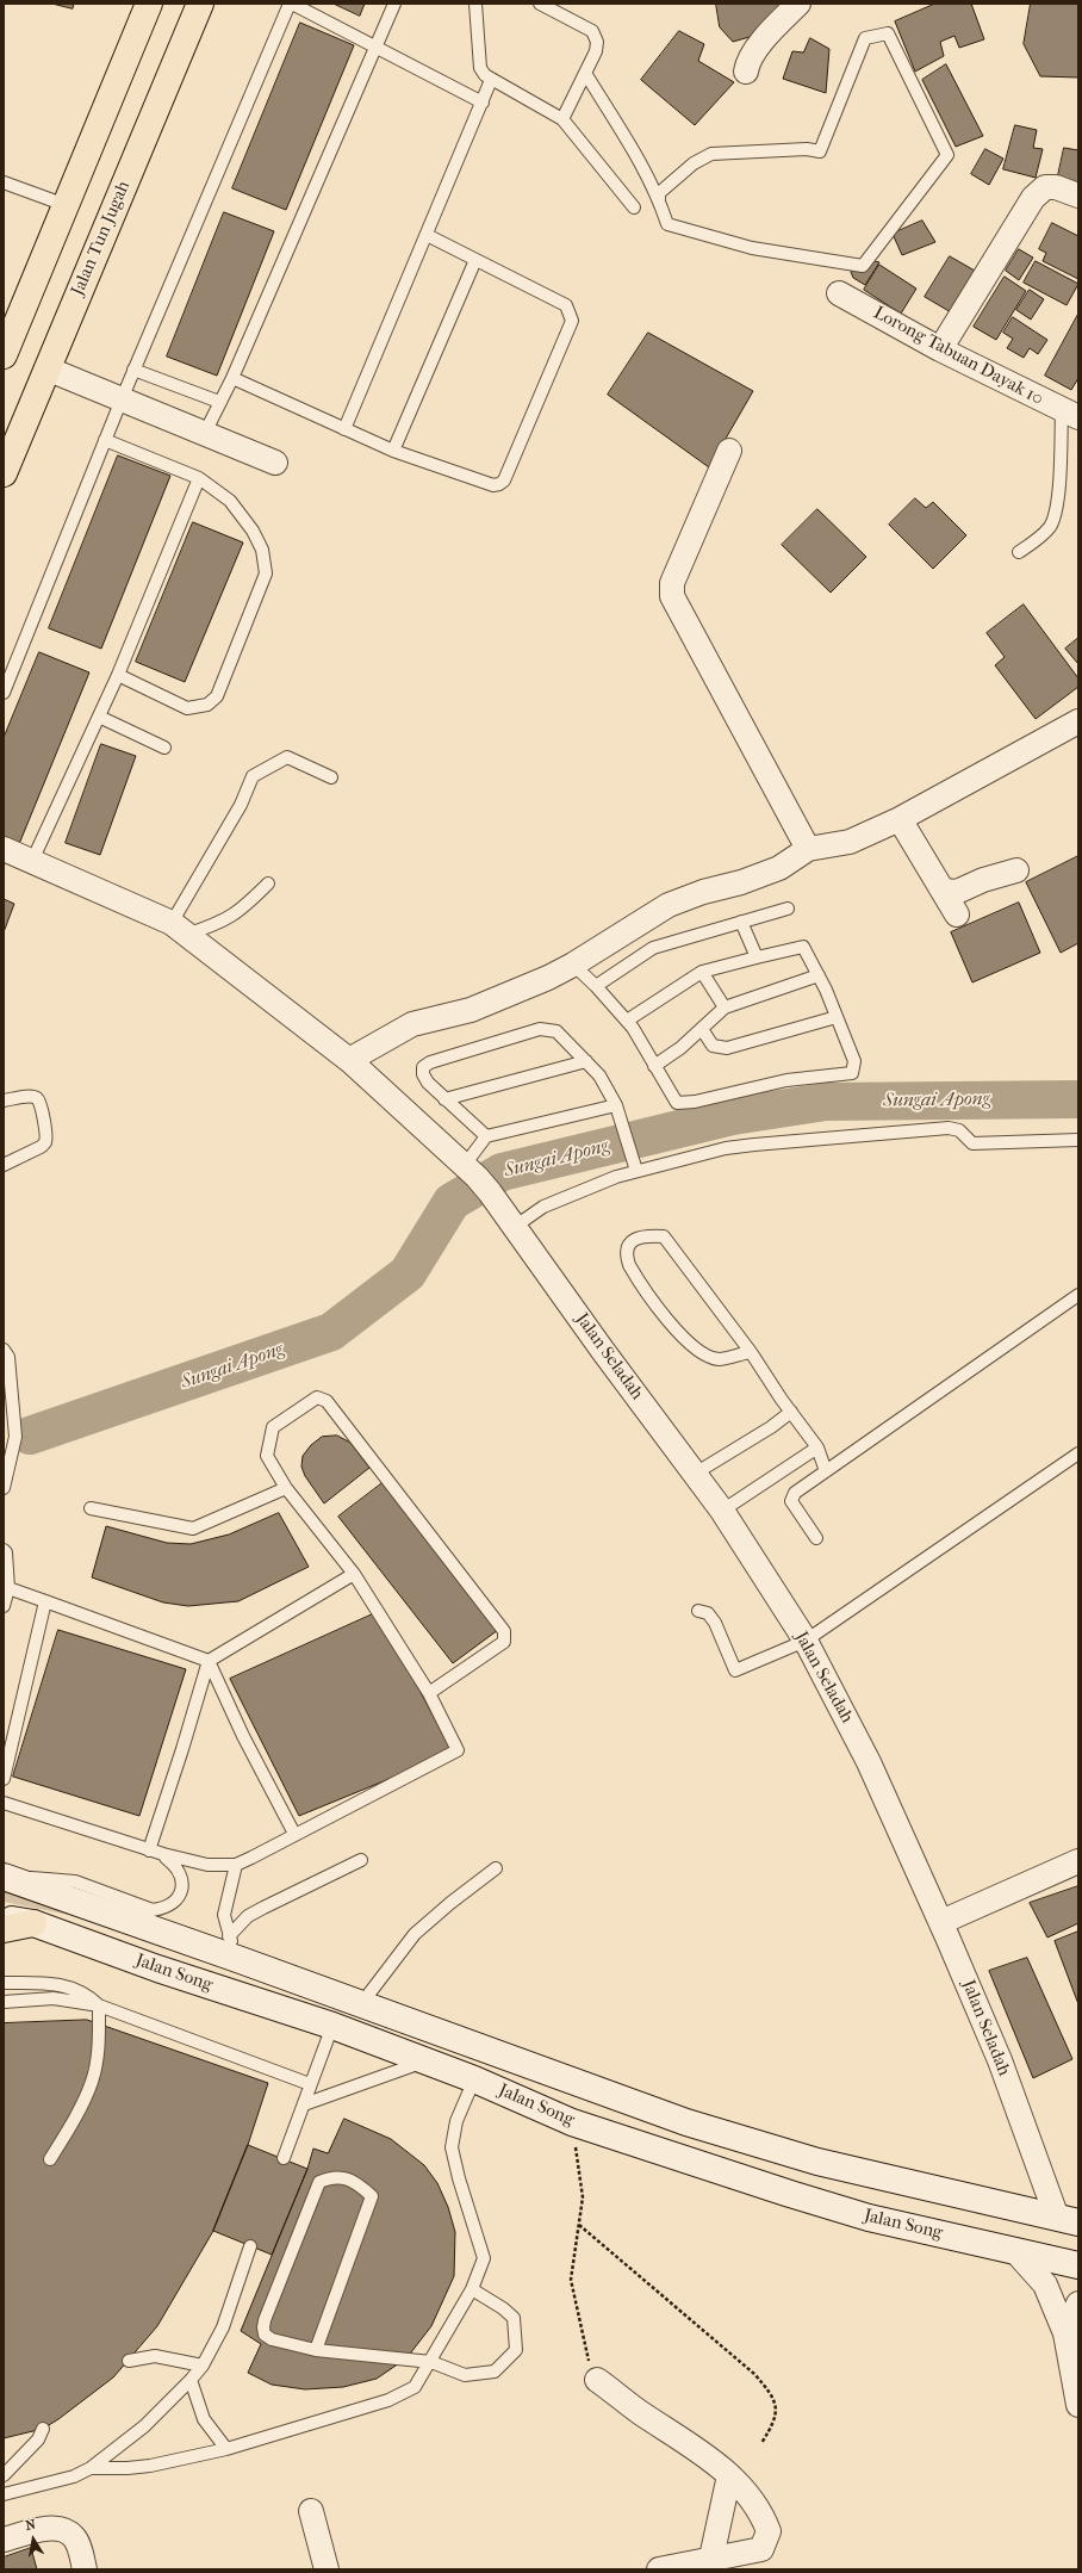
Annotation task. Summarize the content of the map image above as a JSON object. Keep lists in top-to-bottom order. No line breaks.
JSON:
{"streets":{"highway":["Jalan Tun Jugah"],"main road":["Jalan Song"],"street":["Lorong Tabuan Dayak 10","Jalan Seladah"]},"crossings":[["Jalan Seladah","Jalan Song"]],"water":["Sungai Apong"],"north":"top"}
